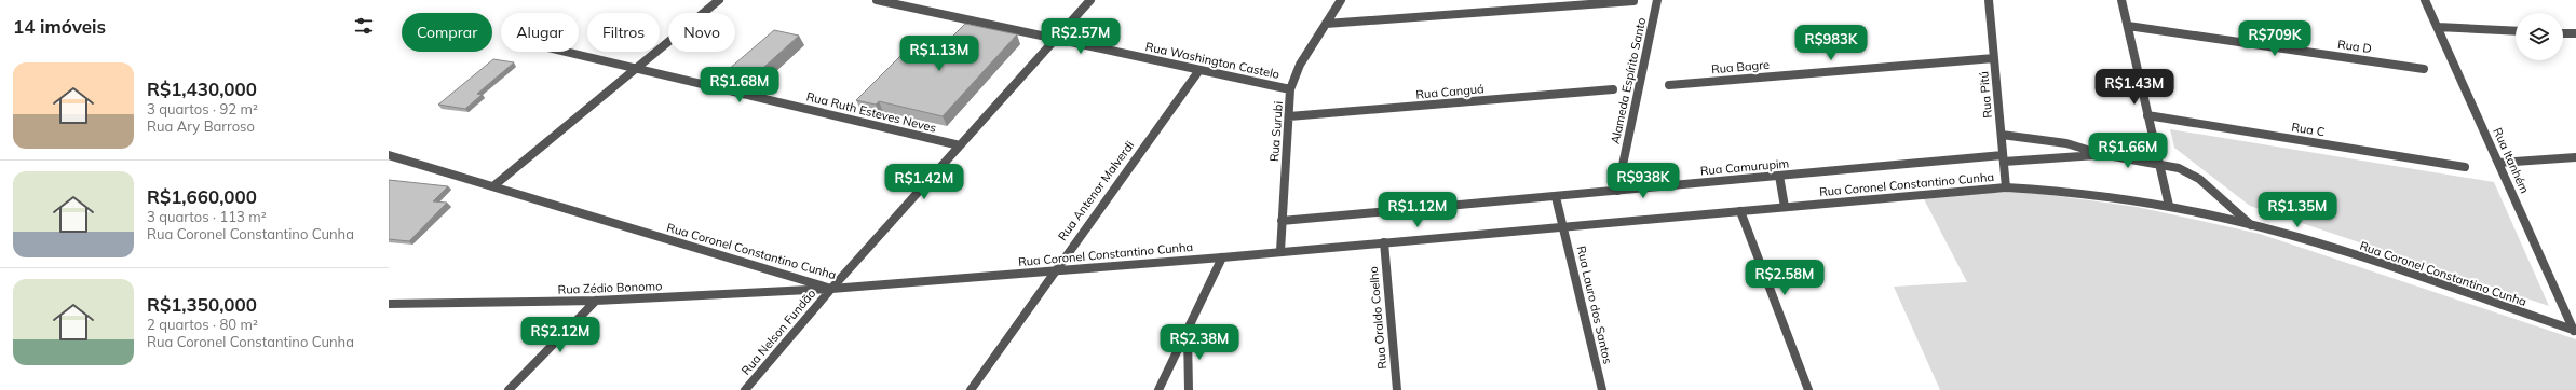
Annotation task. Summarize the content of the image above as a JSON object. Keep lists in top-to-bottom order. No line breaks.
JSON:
{"streets":{"street":["Rua D","Rua Washington Castelo","Rua Bagre","Alameda Espírito Santo","Rua Canguá","Rua Pitú","Rua Ruth Esteves Neves","Rua C","Rua Surubi","Rua Itanhém","Rua Camurupim","Rua Coronel Constantino Cunha","Rua Antenor Malverdi","Rua Zédio Bonomo","Rua Lauro dos Santos","Rua Oraldo Coelho","Rua Nelson Fundão"]},"crossings":[["Rua Washington Castelo","Rua Surubi"],["Rua Washington Castelo","Rua Antenor Malverdi"],["Rua Washington Castelo","Rua Nelson Fundão"],["Rua Bagre","Rua Pitú"],["Alameda Espírito Santo","Rua Camurupim"],["Rua Canguá","Rua Surubi"],["Rua Pitú","Rua Camurupim"],["Rua Pitú","Rua Coronel Constantino Cunha"],["Rua Ruth Esteves Neves","Rua Nelson Fundão"],["Rua Surubi","Rua Camurupim"],["Rua Surubi","Rua Coronel Constantino Cunha"],["Rua Itanhém","Rua Coronel Constantino Cunha"],["Rua Camurupim","Rua Lauro dos Santos"],["Rua Coronel Constantino Cunha","Rua Antenor Malverdi"],["Rua Coronel Constantino Cunha","Rua Zédio Bonomo"],["Rua Coronel Constantino Cunha","Rua Lauro dos Santos"],["Rua Coronel Constantino Cunha","Rua Oraldo Coelho"],["Rua Coronel Constantino Cunha","Rua Nelson Fundão"],["Rua Zédio Bonomo","Rua Nelson Fundão"]],"page":{"heading":"14 imóveis","chip":["Comprar","Alugar","Filtros","Novo"],"price":["R$2.57M","R$709K","R$983K","R$1.13M","R$1.68M","R$1.43M","R$1.66M","R$938K","R$1.42M","R$1.12M","R$1.35M","R$2.58M","R$2.12M","R$2.38M"],"list":[{"name":"R$1,430,000","note":"3 quartos · 92 m² · Rua Ary Barroso"},{"name":"R$1,660,000","note":"3 quartos · 113 m² · Rua Coronel Constantino Cunha"},{"name":"R$1,350,000","note":"2 quartos · 80 m² · Rua Coronel Constantino Cunha"}]}}
